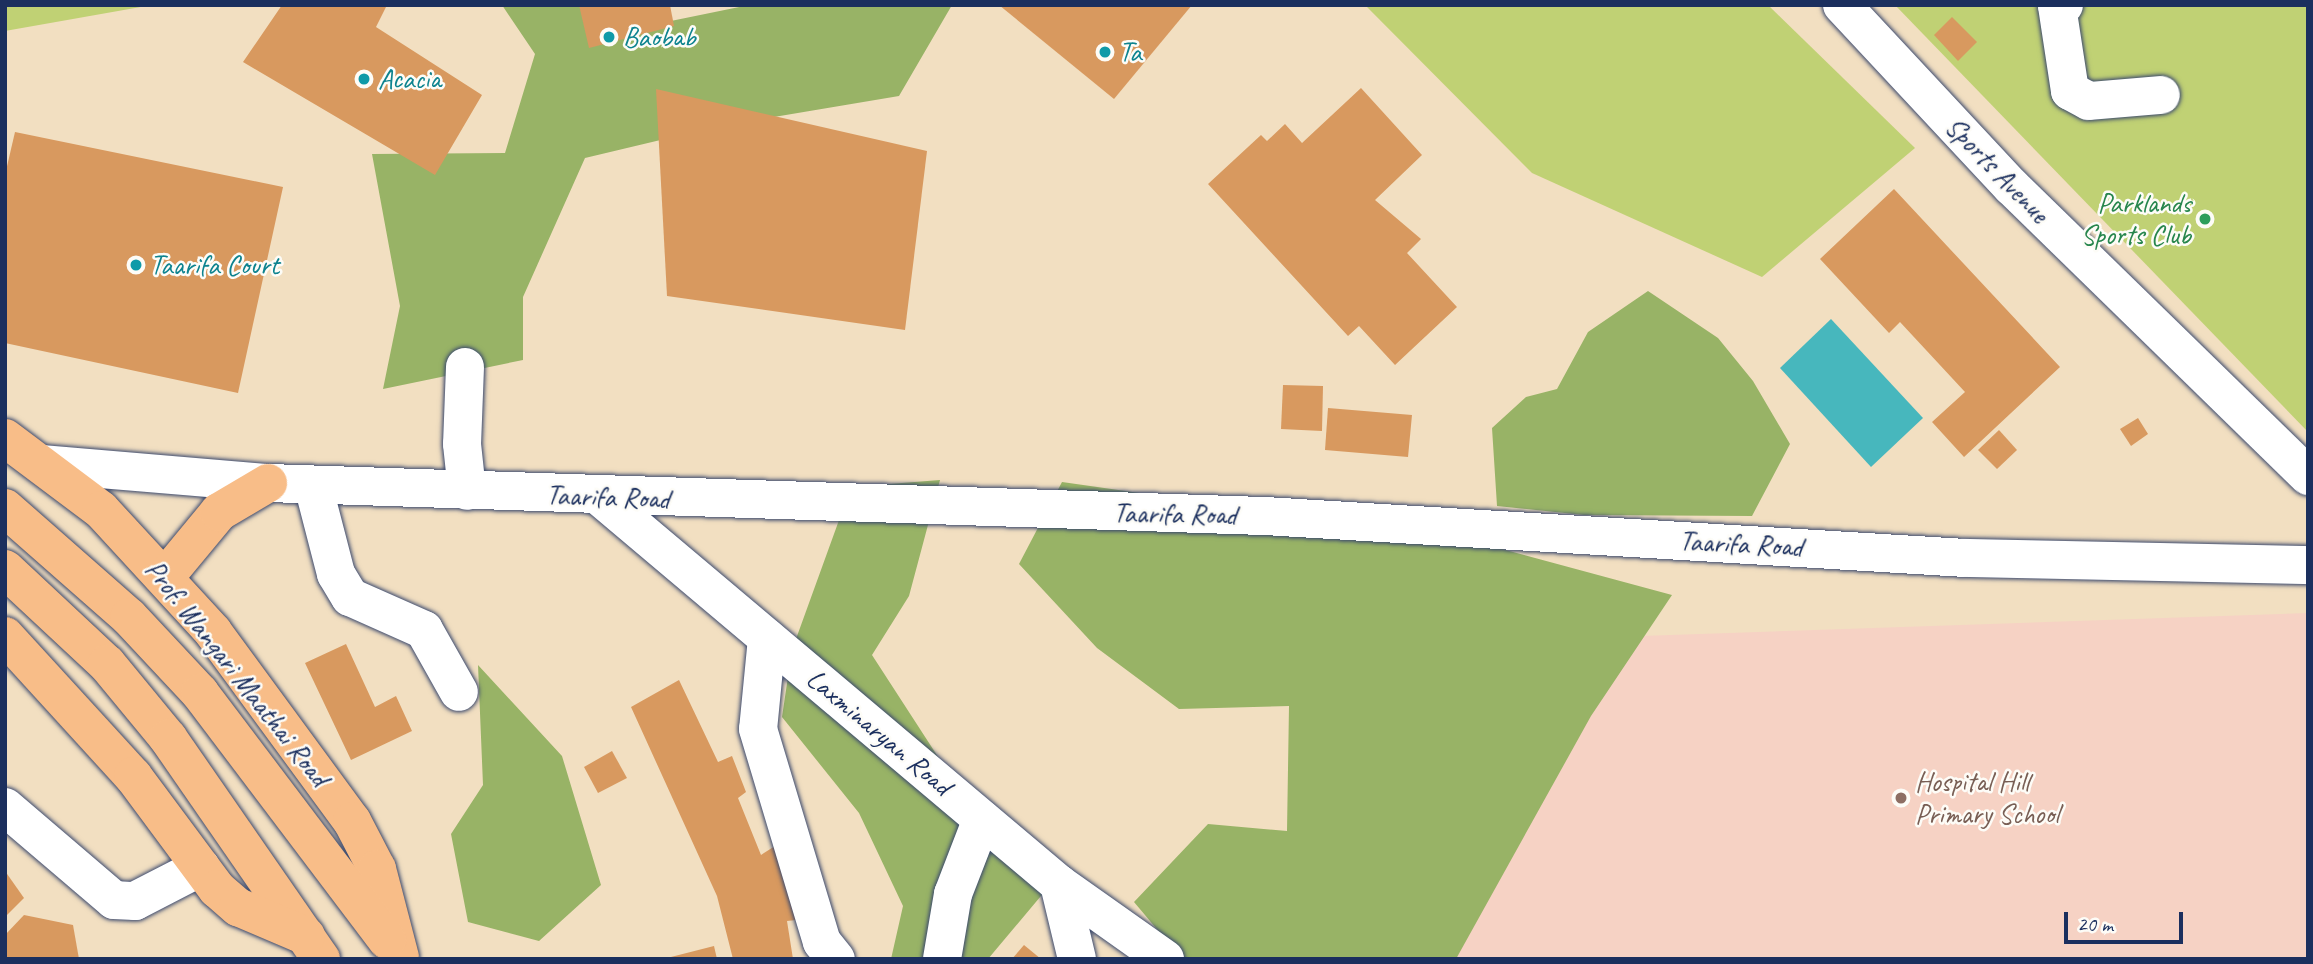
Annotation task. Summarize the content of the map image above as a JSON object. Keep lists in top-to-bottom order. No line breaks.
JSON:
{"streets":{"main road":["Prof. Wangari Maathai Road"],"street":["Sports Avenue","Taarifa Road","Laxminaryan Road"]},"crossings":[["Taarifa Road","Prof. Wangari Maathai Road"],["Taarifa Road","Laxminaryan Road"]],"places":["Baobab","Ta","Acacia","Parklands Sports Club","Taarifa Court","Hospital Hill Primary School"],"scale_bar":"20 m"}
